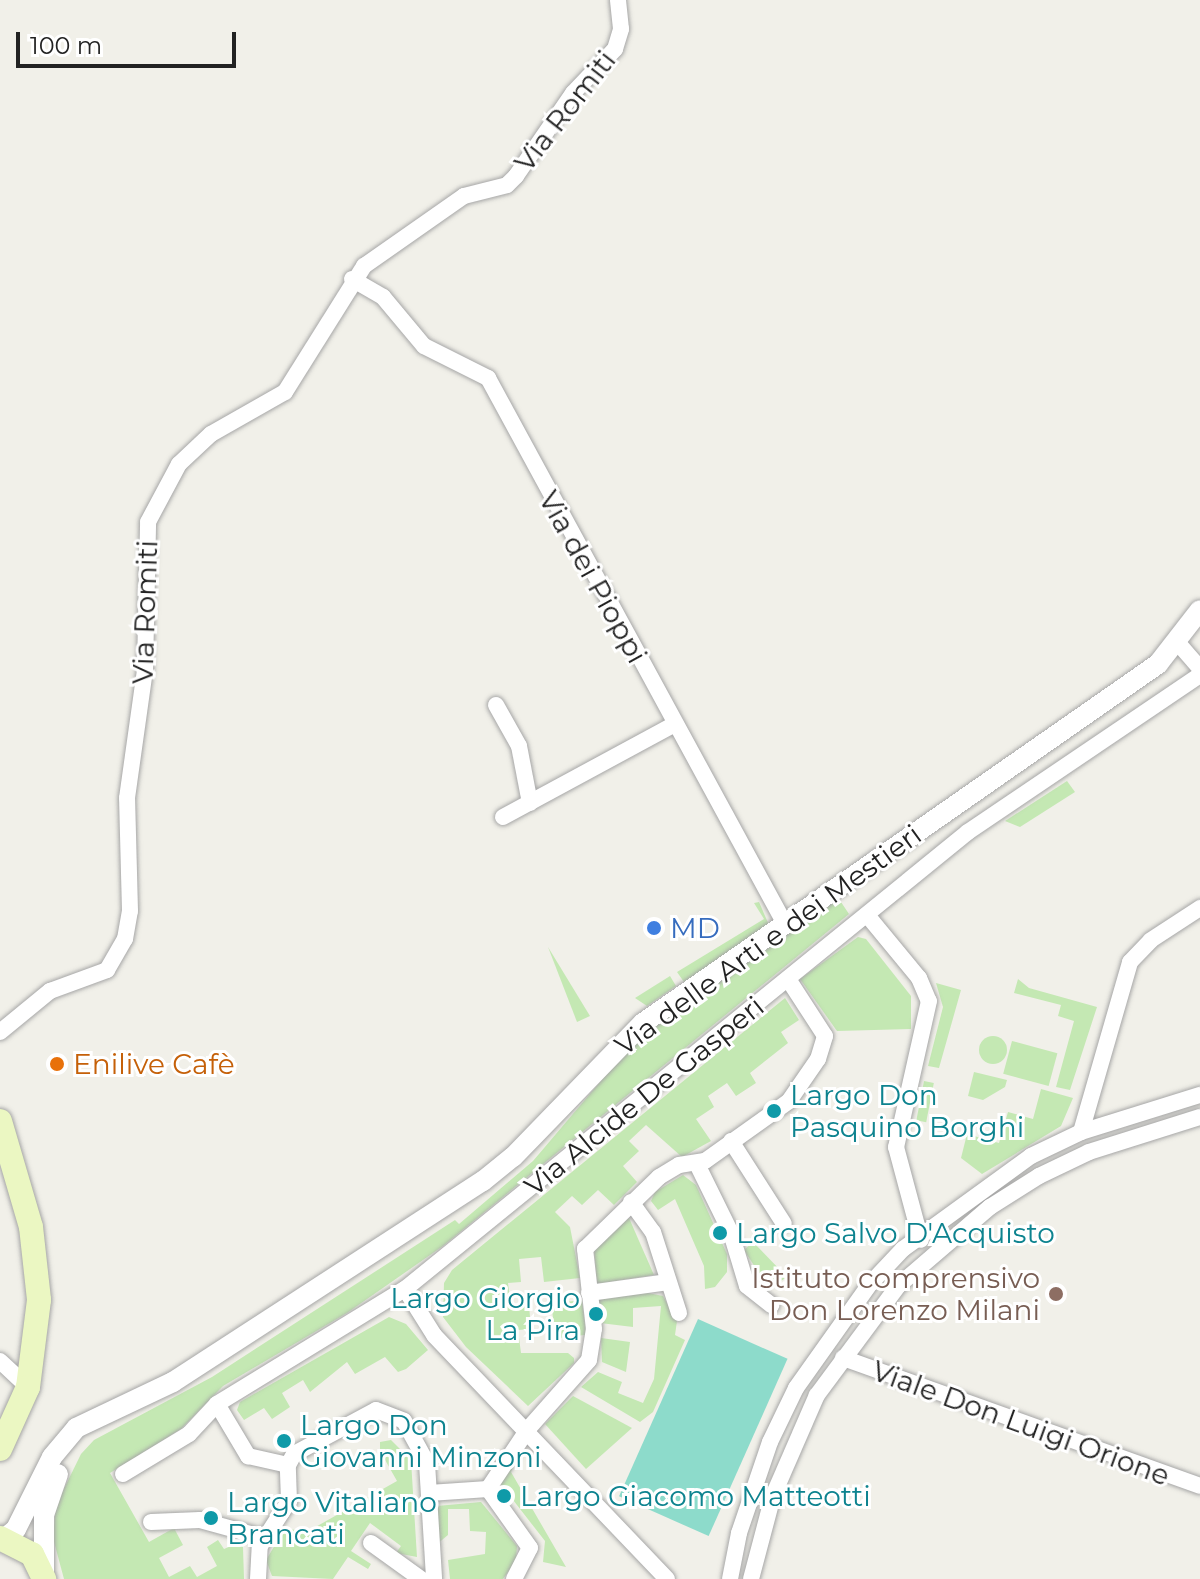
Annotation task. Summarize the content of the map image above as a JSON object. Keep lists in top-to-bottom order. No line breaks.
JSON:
{"streets":{"street":["Via Romiti","Via dei Pioppi","Via delle Arti e dei Mestieri","Via Alcide De Gasperi","Viale Don Luigi Orione"]},"crossings":[["Via Romiti","Via dei Pioppi"],["Via dei Pioppi","Via delle Arti e dei Mestieri"]],"places":["MD","Enilive Cafè","Largo Don Pasquino Borghi","Largo Salvo D'Acquisto","Istituto comprensivo Don Lorenzo Milani","Largo Giorgio La Pira","Largo Don Giovanni Minzoni","Largo Giacomo Matteotti","Largo Vitaliano Brancati"],"scale_bar":"100 m"}
